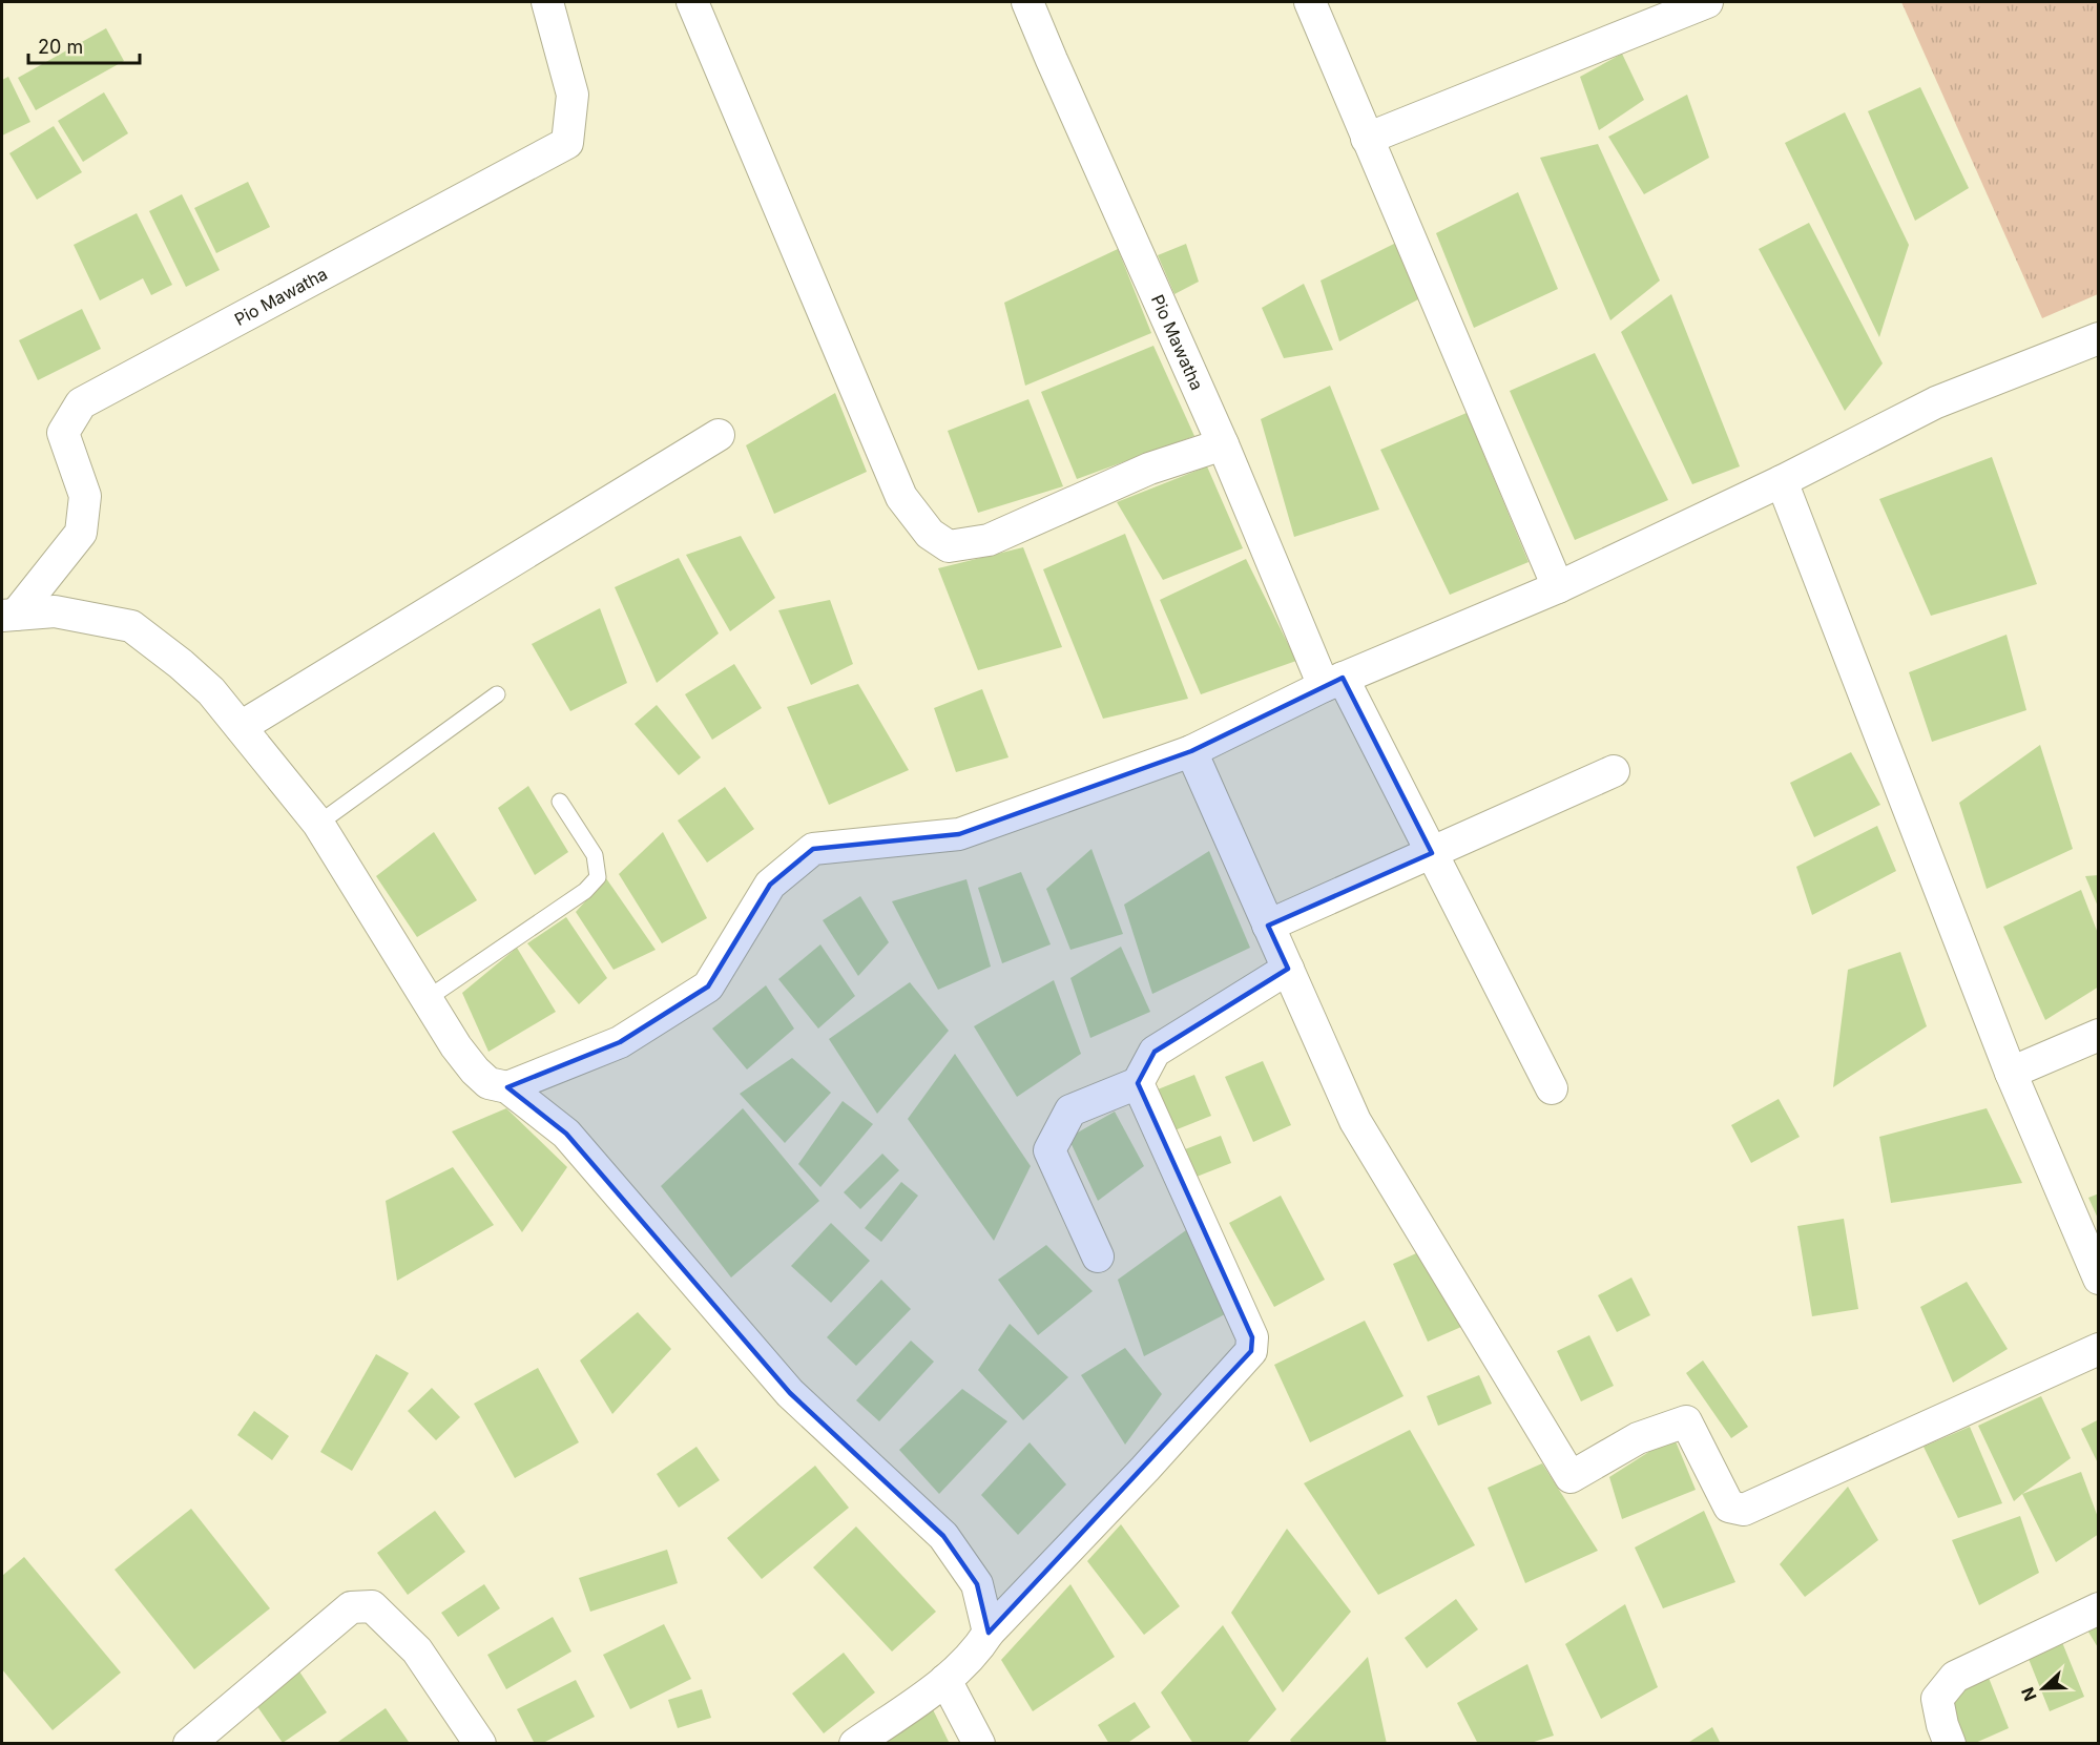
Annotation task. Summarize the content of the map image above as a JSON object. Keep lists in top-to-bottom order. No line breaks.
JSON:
{"streets":{"street":["Pio Mawatha"]},"scale_bar":"20 m","north":"left"}
